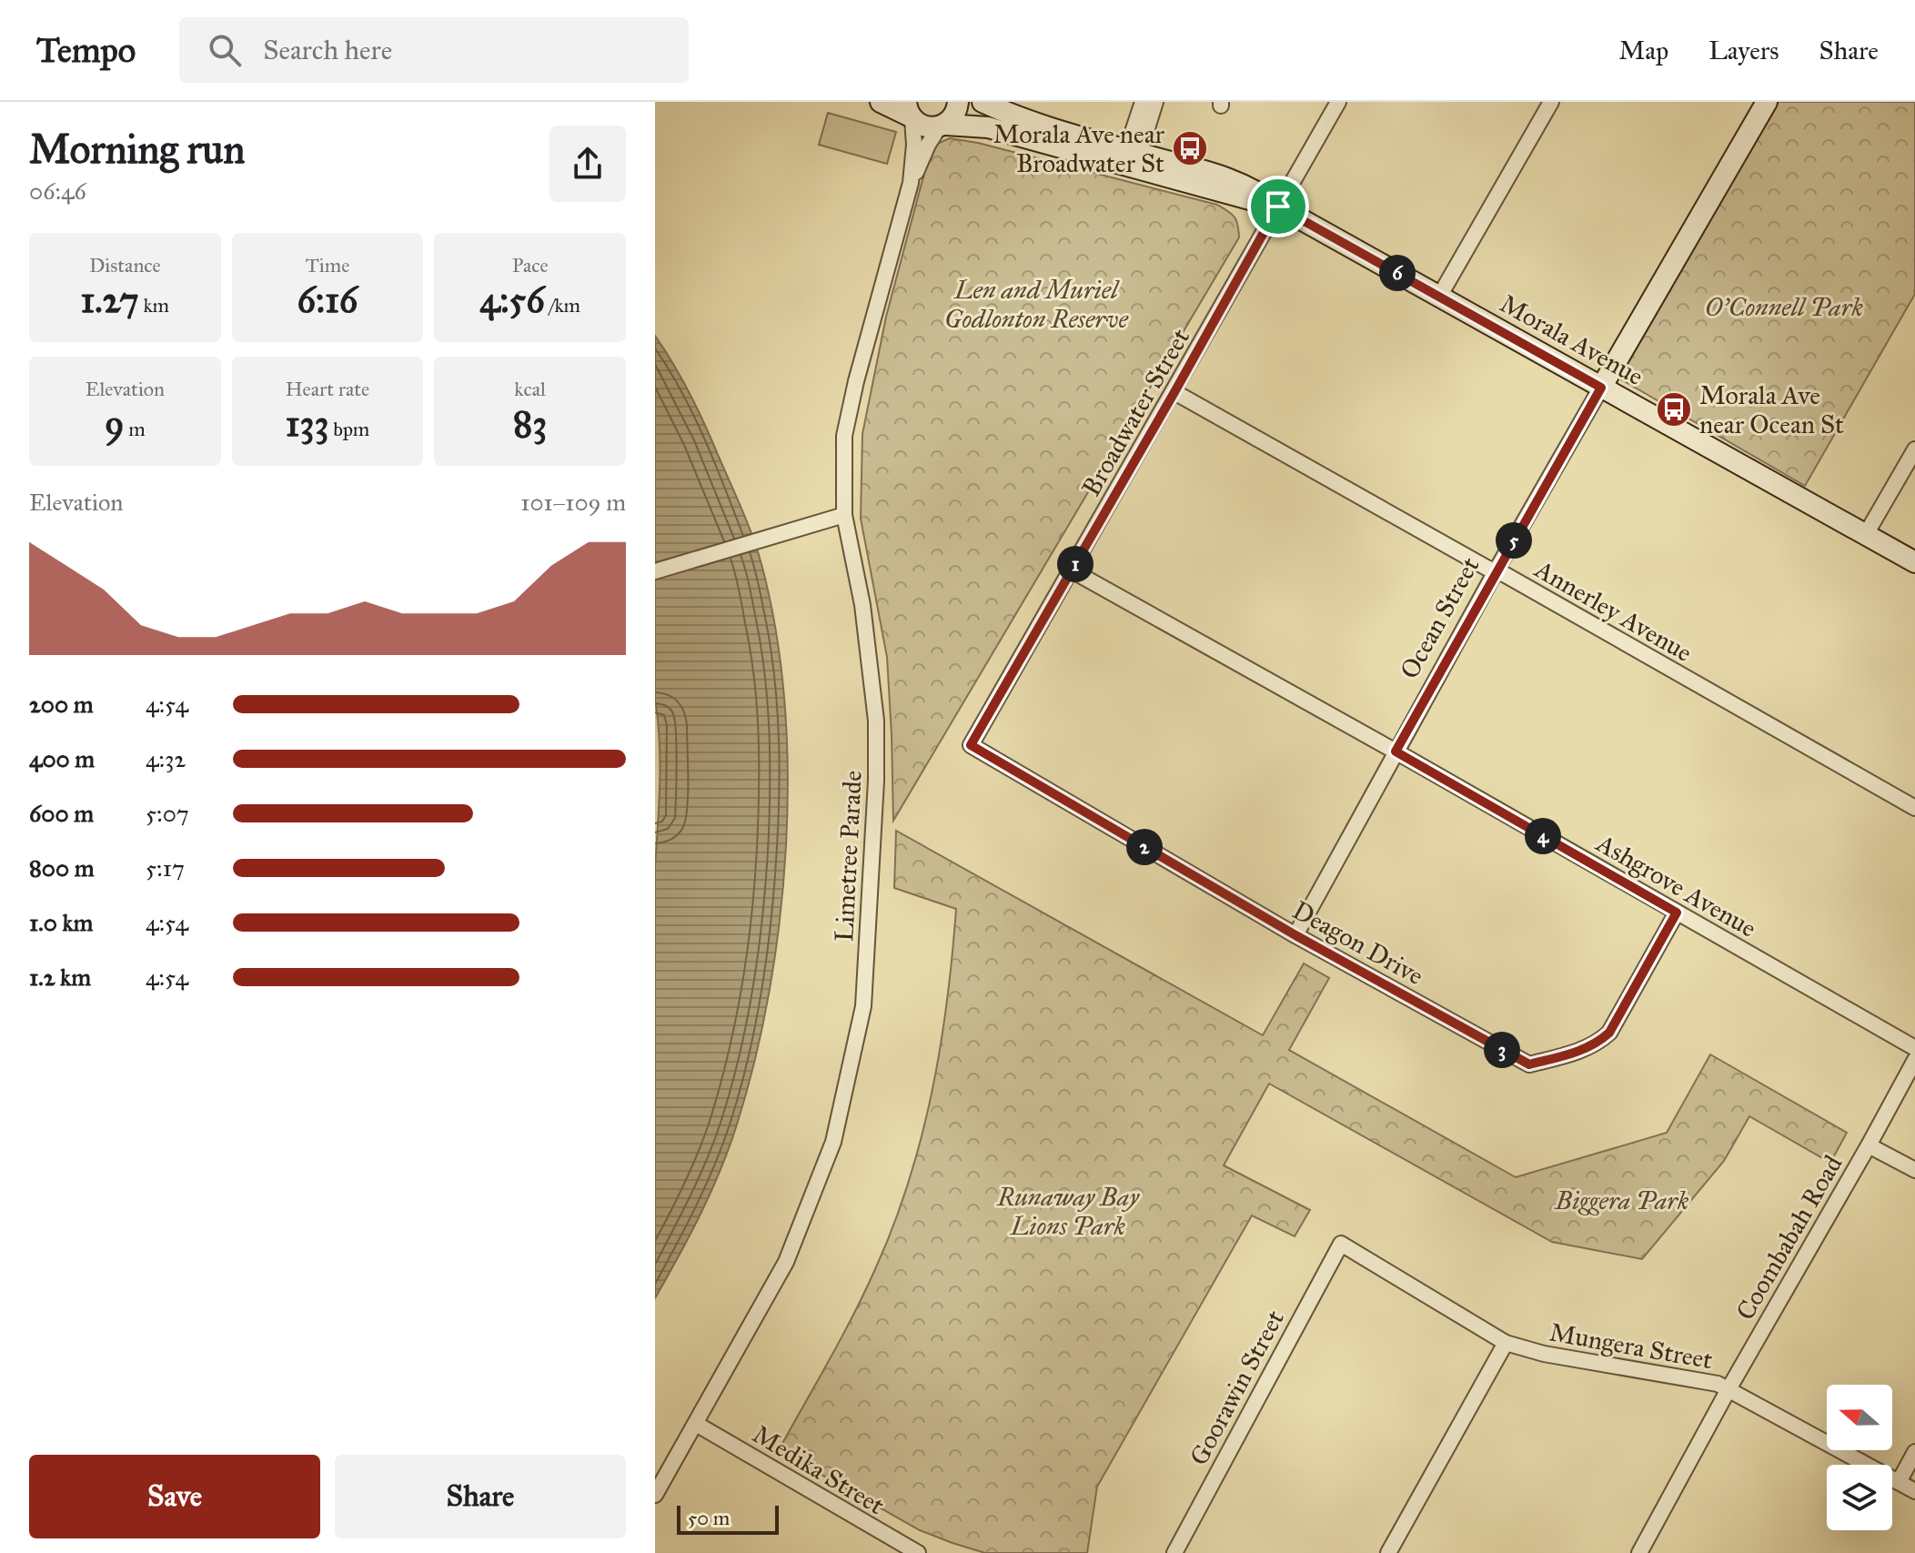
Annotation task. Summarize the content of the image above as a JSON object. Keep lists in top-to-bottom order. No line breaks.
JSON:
{"streets":{"main road":["Morala Avenue","Ocean Street"],"street":["Broadwater Street","Annerley Avenue","Limetree Parade","Ashgrove Avenue","Deagon Drive","Coombabah Road","Mungera Street","Goorawin Street","Medika Street"]},"crossings":[["Morala Avenue","Broadwater Street"],["Morala Avenue","Ocean Street"],["Morala Avenue","Limetree Parade"],["Broadwater Street","Annerley Avenue"],["Broadwater Street","Ashgrove Avenue"],["Broadwater Street","Deagon Drive"],["Annerley Avenue","Ocean Street"],["Ocean Street","Ashgrove Avenue"],["Ocean Street","Deagon Drive"],["Limetree Parade","Medika Street"],["Ashgrove Avenue","Deagon Drive"],["Coombabah Road","Mungera Street"],["Mungera Street","Goorawin Street"]],"parks":["Len and Muriel Godlonton Reserve","O'Connell Park","Runaway Bay Lions Park","Biggera Park"],"places":{"bus stop":["Morala Ave near Broadwater St","Morala Ave near Ocean St"]},"scale_bar":"50 m","north":"left","page":{"header":"Tempo","search":"Search here","nav":["Map","Layers","Share"],"heading":["Morning run","06:46"],"stats":[["Distance","1.27 km"],["Time","6:16"],["Pace","4:56 /km"],["Elevation","9 m"],["Heart rate","133 bpm"],["kcal","83"]],"pins":["6","5","1","4","2","3"],"chart":["Elevation","101–109 m"],"list":[{"name":"200 m","note":"4:54"},{"name":"400 m","note":"4:32"},{"name":"600 m","note":"5:07"},{"name":"800 m","note":"5:17"},{"name":"1.0 km","note":"4:54"},{"name":"1.2 km","note":"4:54"}],"buttons":["Save","Share"],"scale":"50 m"}}
